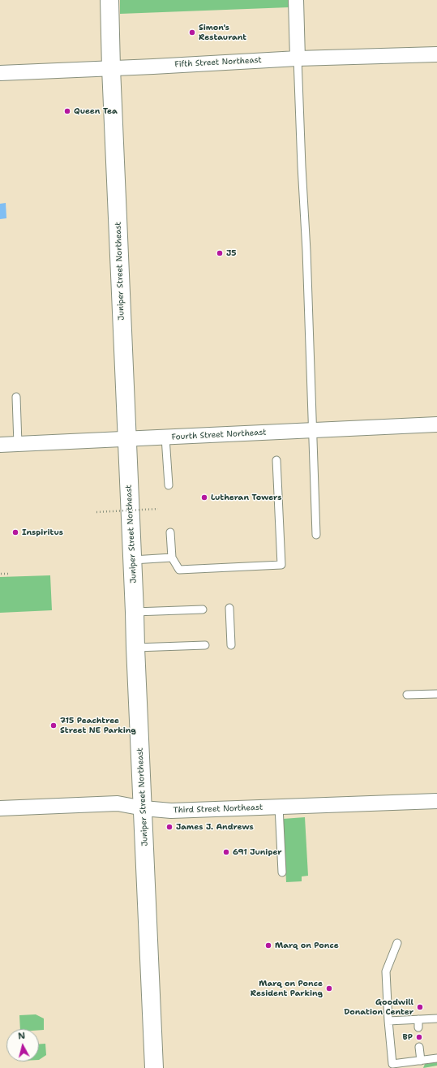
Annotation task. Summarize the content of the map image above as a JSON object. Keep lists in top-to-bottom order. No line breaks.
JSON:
{"streets":{"main road":["Juniper Street Northeast"],"street":["Fifth Street Northeast","Fourth Street Northeast","Third Street Northeast"]},"crossings":[["Fifth Street Northeast","Juniper Street Northeast"],["Juniper Street Northeast","Fourth Street Northeast"],["Juniper Street Northeast","Third Street Northeast"]],"places":["Simon's Restaurant","Queen Tea","J5","Lutheran Towers","Inspiritus","715 Peachtree Street NE Parking","James J. Andrews","691 Juniper","Marq on Ponce","Marq on Ponce Resident Parking","Goodwill Donation Center","BP"],"north":"top"}
